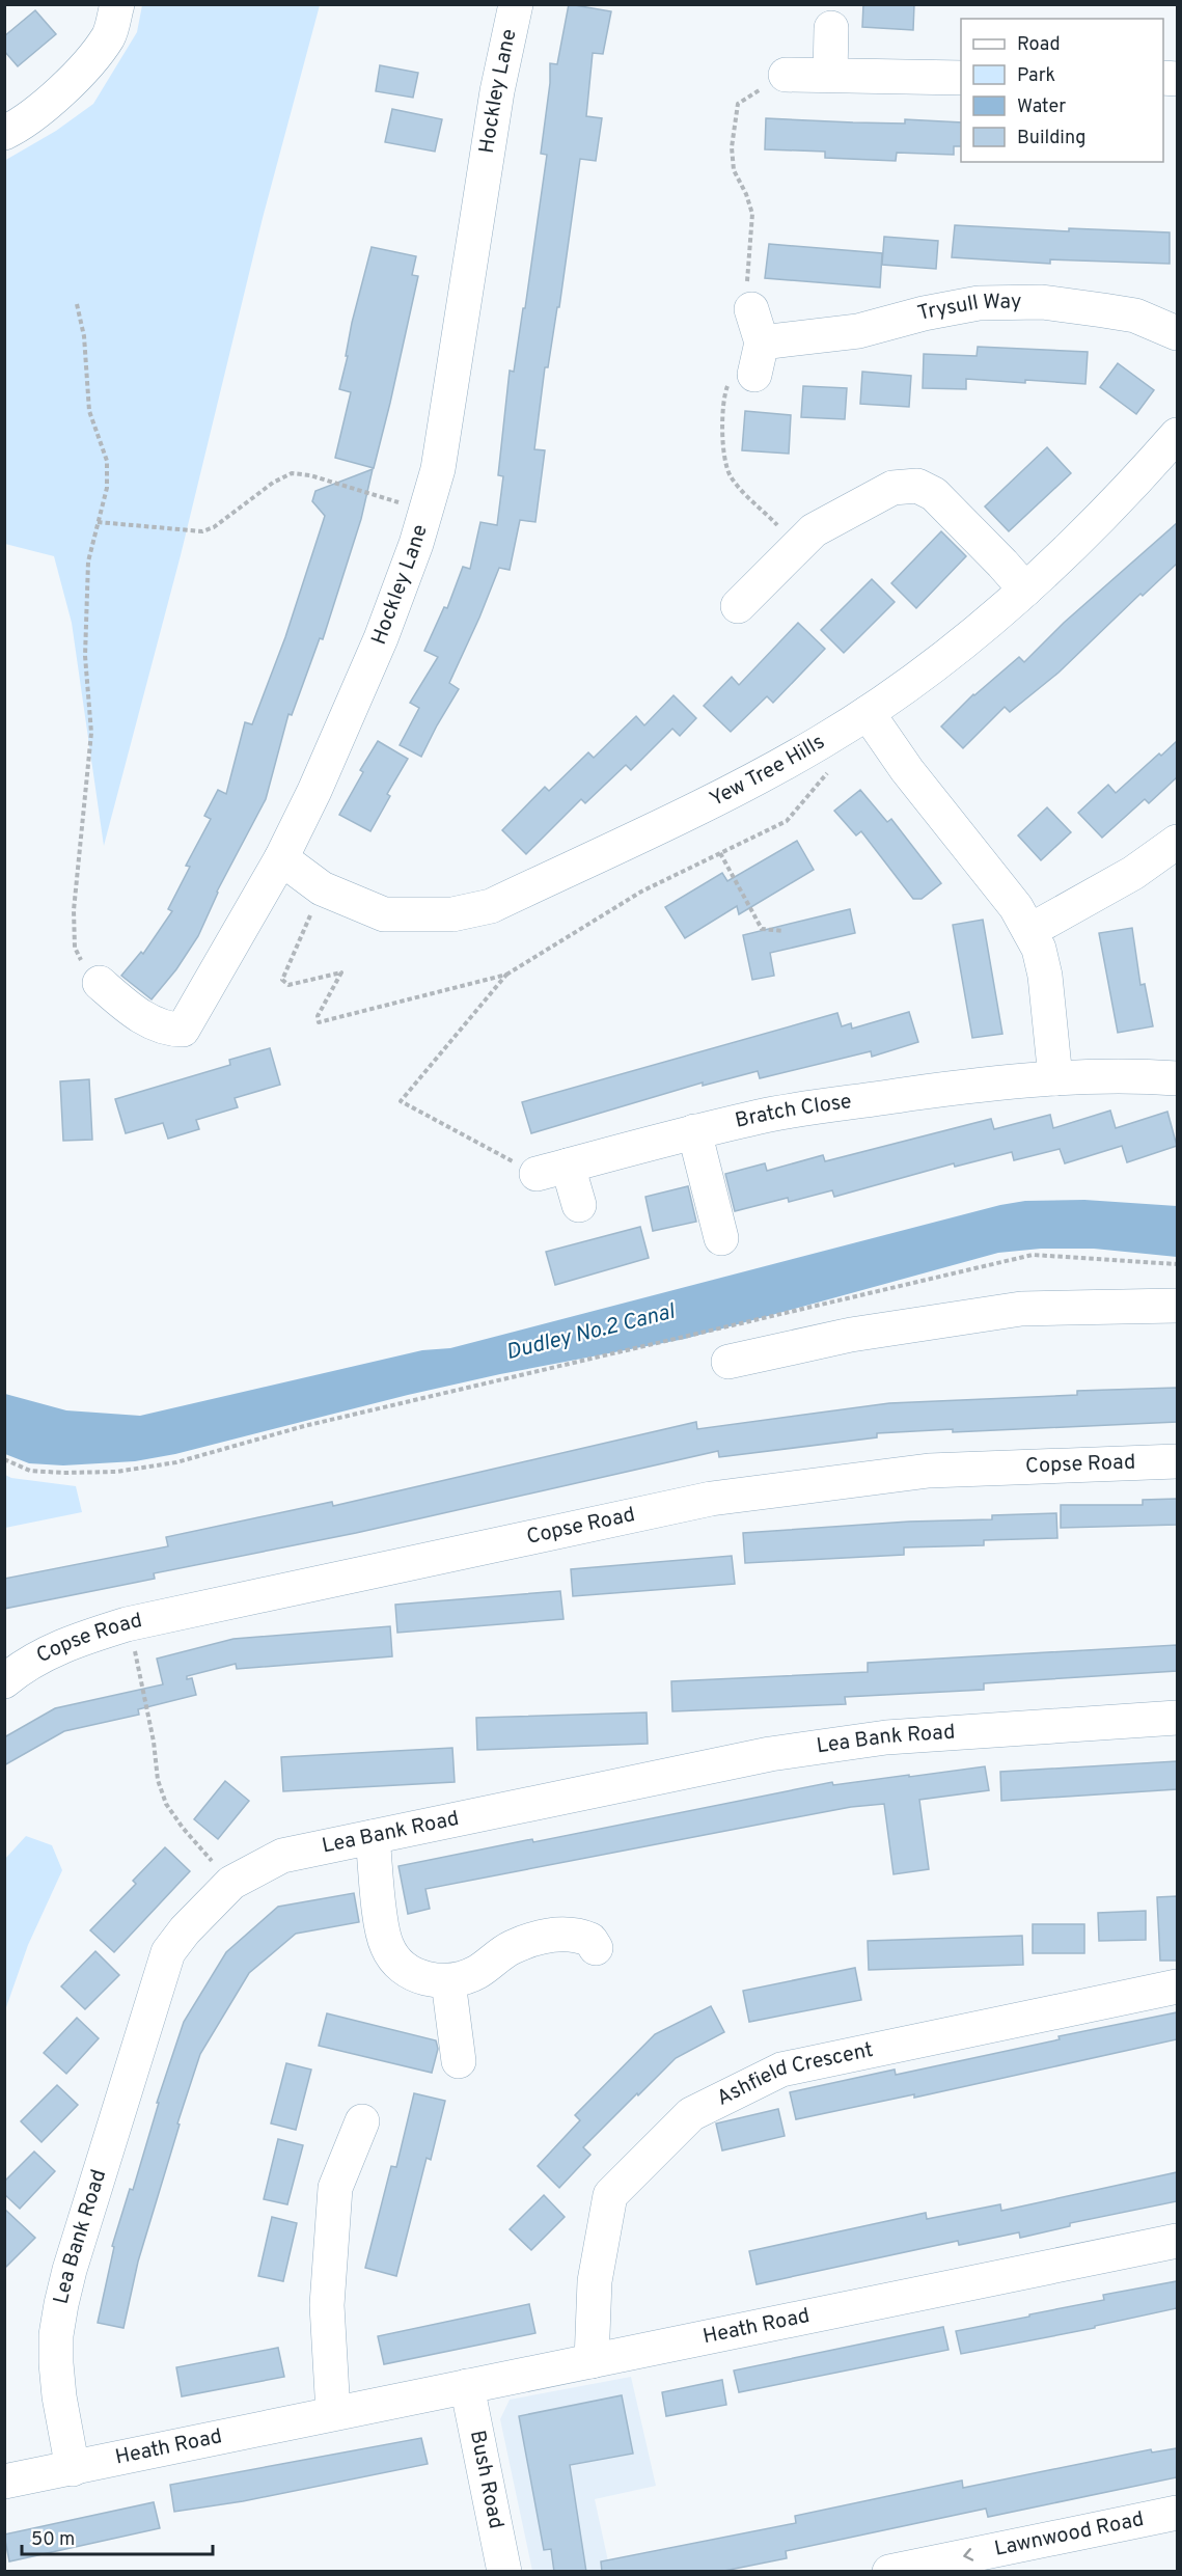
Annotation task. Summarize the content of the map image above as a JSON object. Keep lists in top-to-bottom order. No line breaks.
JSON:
{"streets":{"street":["Hockley Lane","Trysull Way","Yew Tree Hills","Bratch Close","Copse Road","Lea Bank Road","Ashfield Crescent","Heath Road","Bush Road","Lawnwood Road"]},"crossings":[["Hockley Lane","Yew Tree Hills"],["Lea Bank Road","Heath Road"],["Ashfield Crescent","Heath Road"],["Heath Road","Bush Road"]],"one_way":["Lawnwood Road"],"water":["Dudley No.2 Canal"],"legend":["Road","Park","Water","Building"],"scale_bar":"50 m"}
